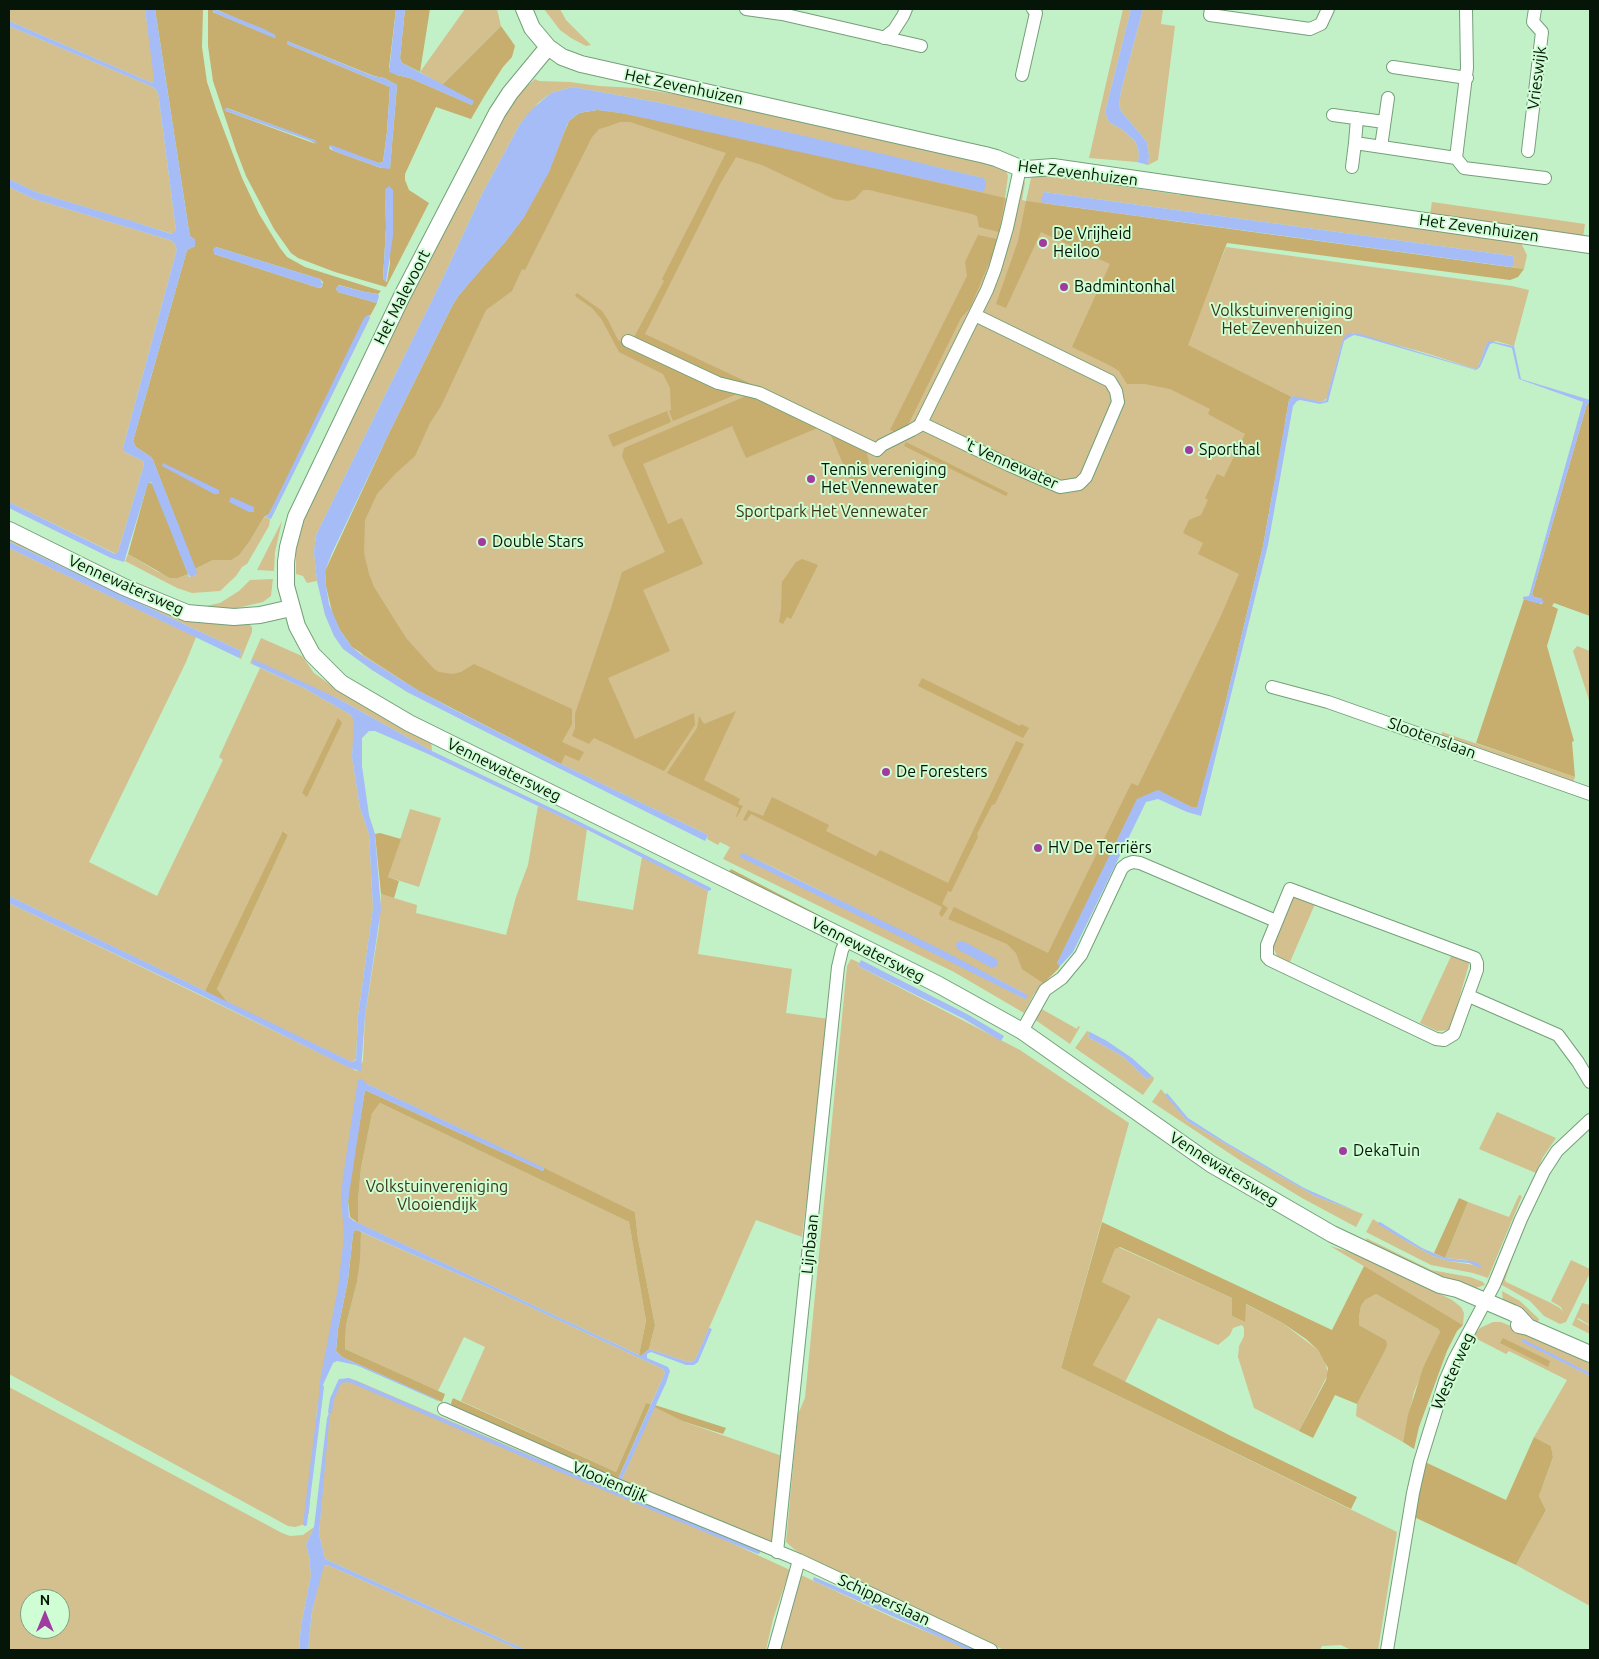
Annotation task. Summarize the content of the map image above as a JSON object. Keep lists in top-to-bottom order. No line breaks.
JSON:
{"streets":{"street":["Vrieswijk","Het Zevenhuizen","Het Malevoort","'t Vennewater","Vennewatersweg","Slootenslaan","Lijnbaan","Westerweg","Vlooiendijk","Schipperslaan"]},"crossings":[["Het Zevenhuizen","Het Malevoort"],["Het Malevoort","Vennewatersweg"],["Vennewatersweg","Lijnbaan"],["Vennewatersweg","Westerweg"],["Lijnbaan","Vlooiendijk"],["Lijnbaan","Schipperslaan"],["Vlooiendijk","Schipperslaan"]],"parks":["Volkstuinvereniging Het Zevenhuizen","Sportpark Het Vennewater","Volkstuinvereniging Vlooiendijk"],"places":["De Vrijheid Heiloo","Badmintonhal","Sporthal","Tennis vereniging Het Vennewater","Double Stars","De Foresters","HV De Terriërs","DekaTuin"],"north":"top"}
